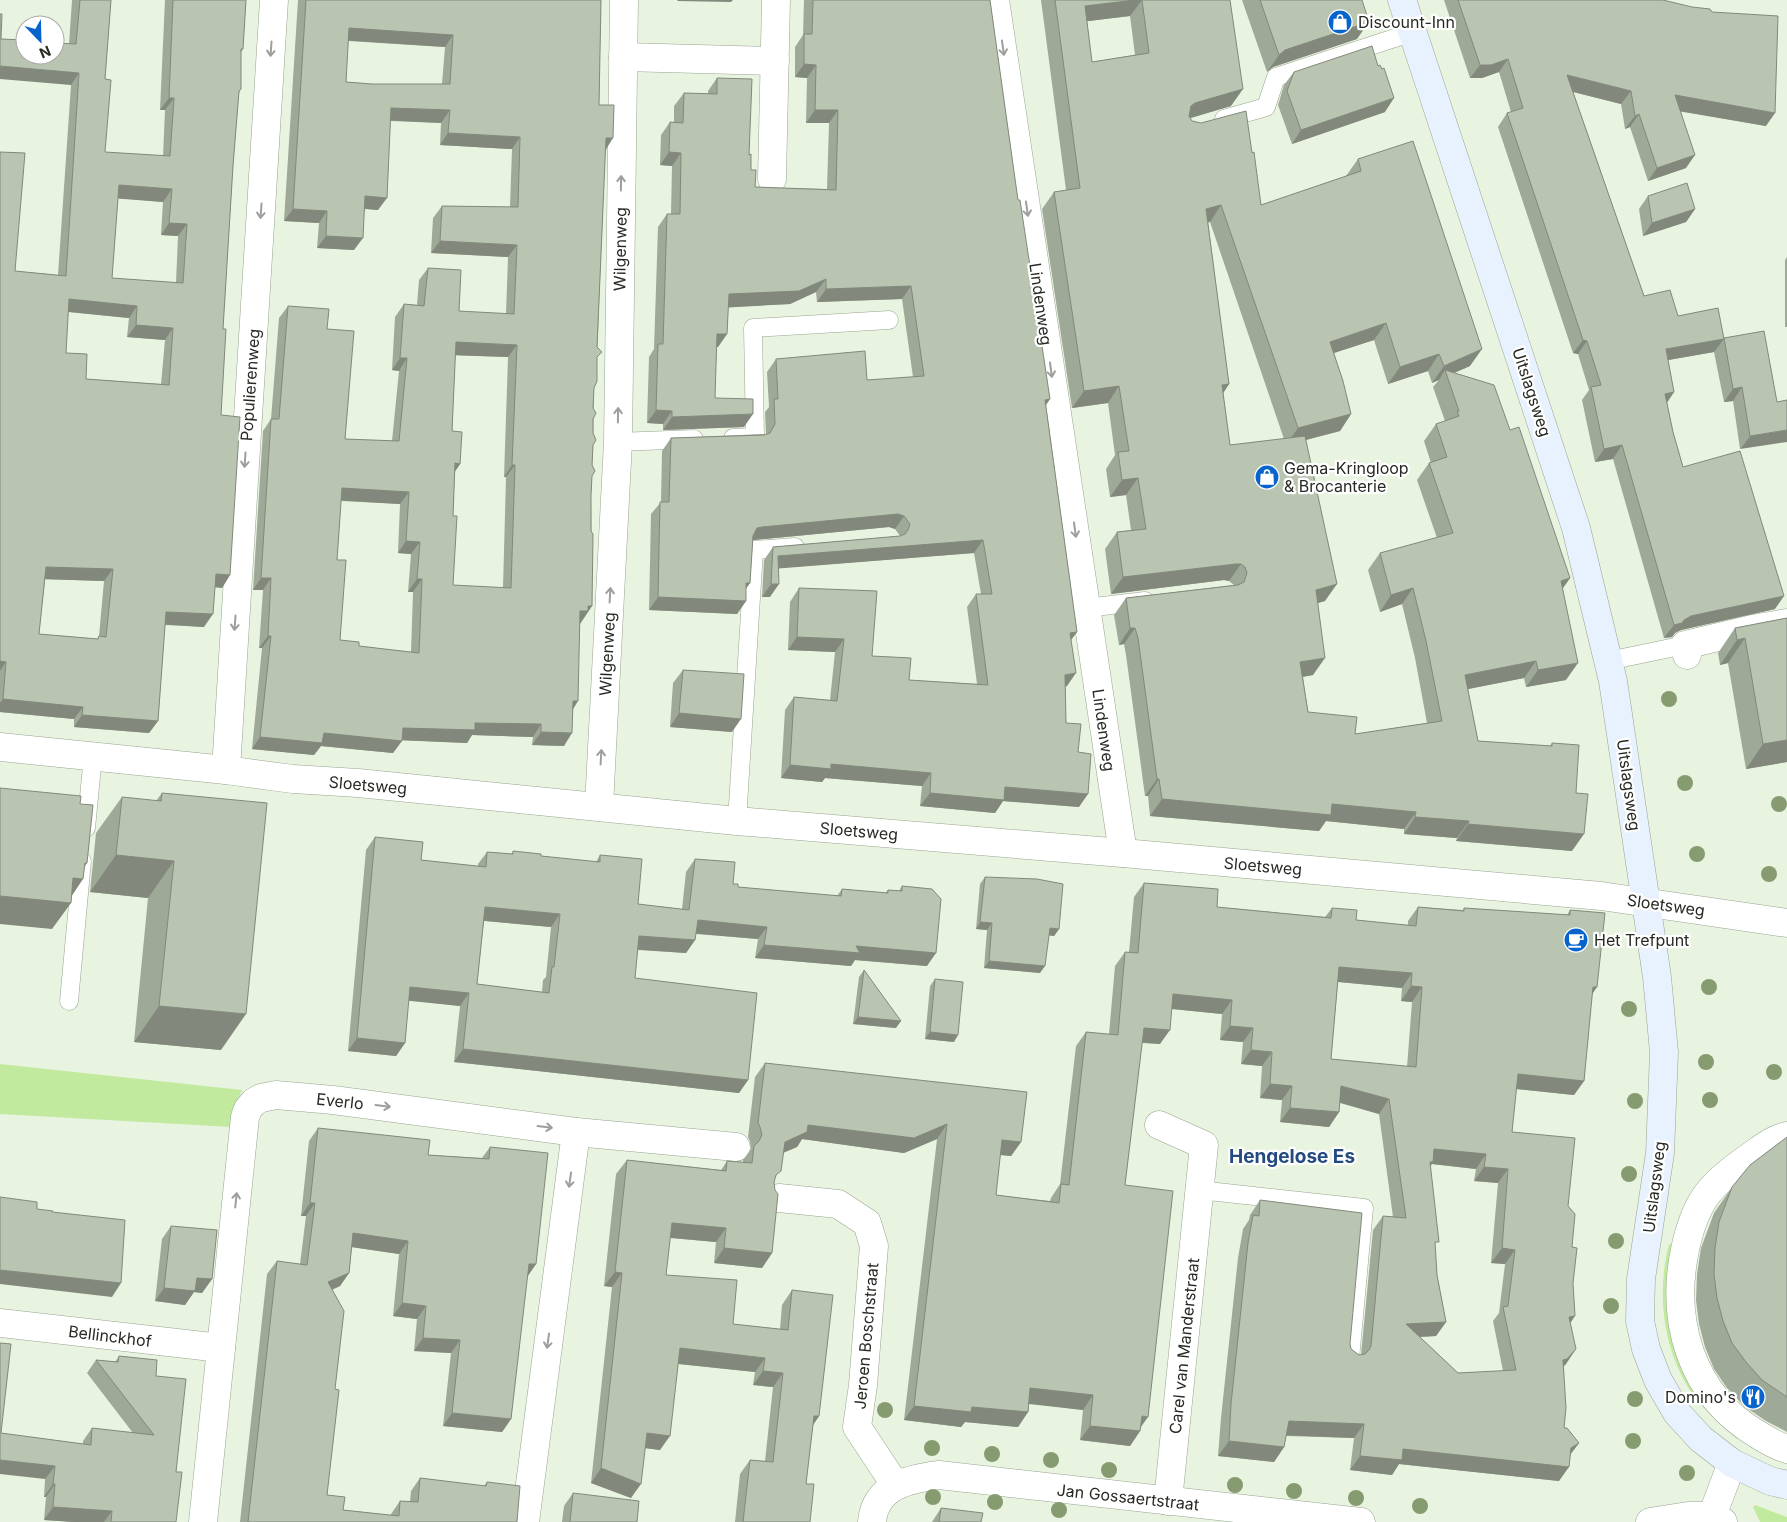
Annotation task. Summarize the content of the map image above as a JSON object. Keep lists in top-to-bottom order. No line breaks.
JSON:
{"streets":{"street":["Wilgenweg","Lindenweg","Populierenweg","Uitslagsweg","Sloetsweg","Everlo","Bellinckhof","Jeroen Boschstraat","Carel van Manderstraat","Jan Gossaertstraat"]},"crossings":[["Wilgenweg","Sloetsweg"],["Lindenweg","Sloetsweg"],["Populierenweg","Sloetsweg"],["Uitslagsweg","Sloetsweg"],["Everlo","Bellinckhof"],["Jeroen Boschstraat","Jan Gossaertstraat"],["Carel van Manderstraat","Jan Gossaertstraat"]],"one_way":["Wilgenweg","Lindenweg","Populierenweg"],"districts":["Hengelose Es"],"places":{"shop":["Discount-Inn","Gema-Kringloop & Brocanterie"],"cafe":["Het Trefpunt"],"restaurant":["Domino's"]},"north":"bottom right"}
